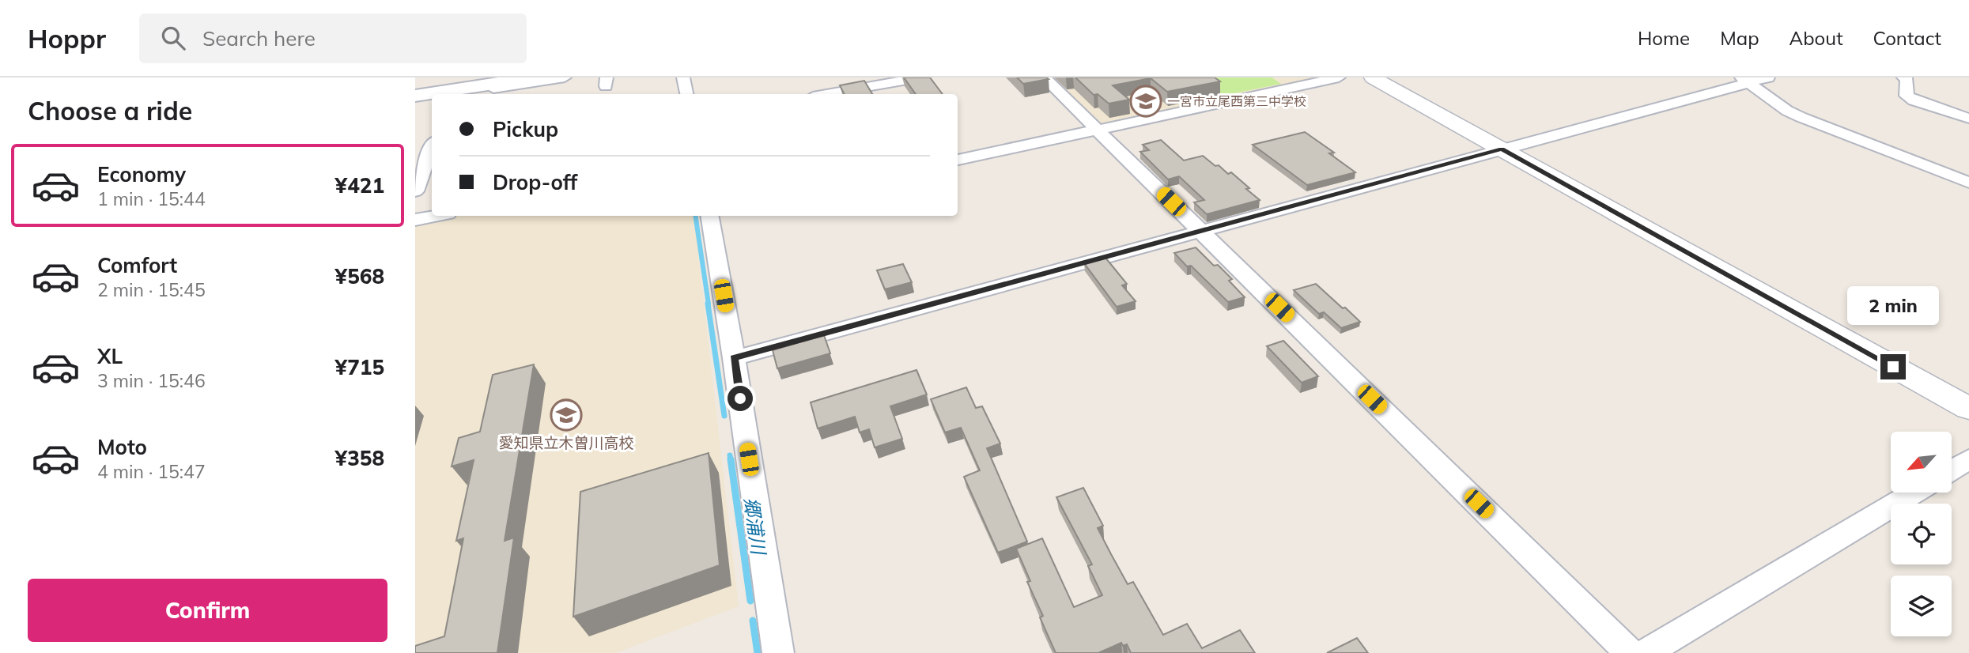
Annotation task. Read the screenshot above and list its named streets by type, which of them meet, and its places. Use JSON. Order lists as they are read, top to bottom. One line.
{"water":["郷浦川"],"places":{"school or university":["一宮市立尾西第三中学校","愛知県立木曽川高校"]},"north":"bottom left","page":{"header":"Hoppr","search":"Search here","nav":["Home","Map","About","Contact"],"heading":"Choose a ride","banner":["Pickup","Drop-off"],"list":[{"name":"Economy","note":"1 min · 15:44","value":"¥421"},{"name":"Comfort","note":"2 min · 15:45","value":"¥568"},{"name":"XL","note":"3 min · 15:46","value":"¥715"},{"name":"Moto","note":"4 min · 15:47","value":"¥358"}],"bubble":"2 min","buttons":"Confirm"}}
